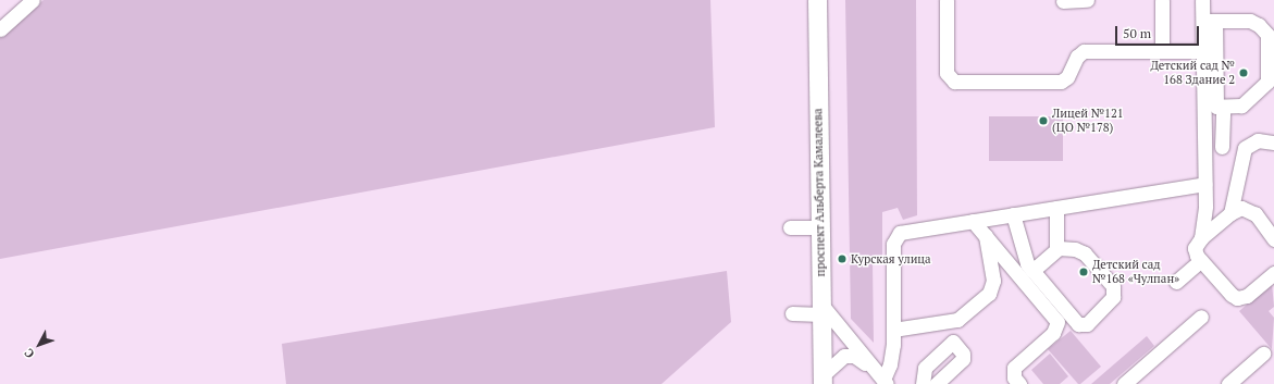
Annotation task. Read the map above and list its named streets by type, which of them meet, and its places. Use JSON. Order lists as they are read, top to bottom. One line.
{"streets":{"main road":["проспект Альберта Камалеева"]},"places":["Детский сад № 168 Здание 2","Лицей №121 (ЦО №178)","Курская улица","Детский сад №168 «Чулпан»"],"scale_bar":"50 m","north":"bottom left"}
